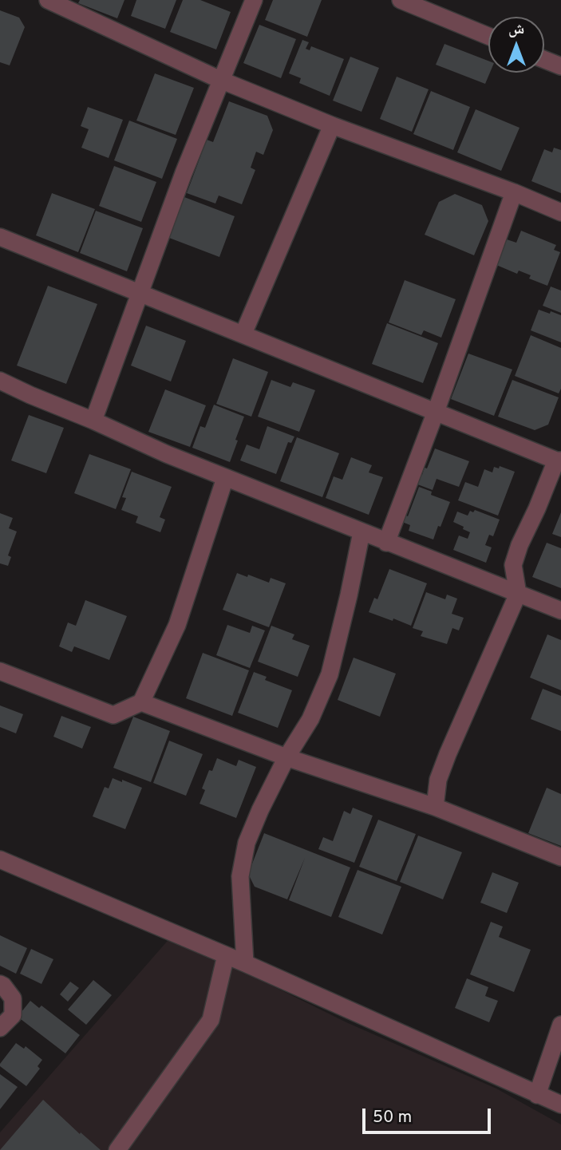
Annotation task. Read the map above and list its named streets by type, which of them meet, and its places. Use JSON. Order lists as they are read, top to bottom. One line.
{"scale_bar":"50 m","north":"top"}
